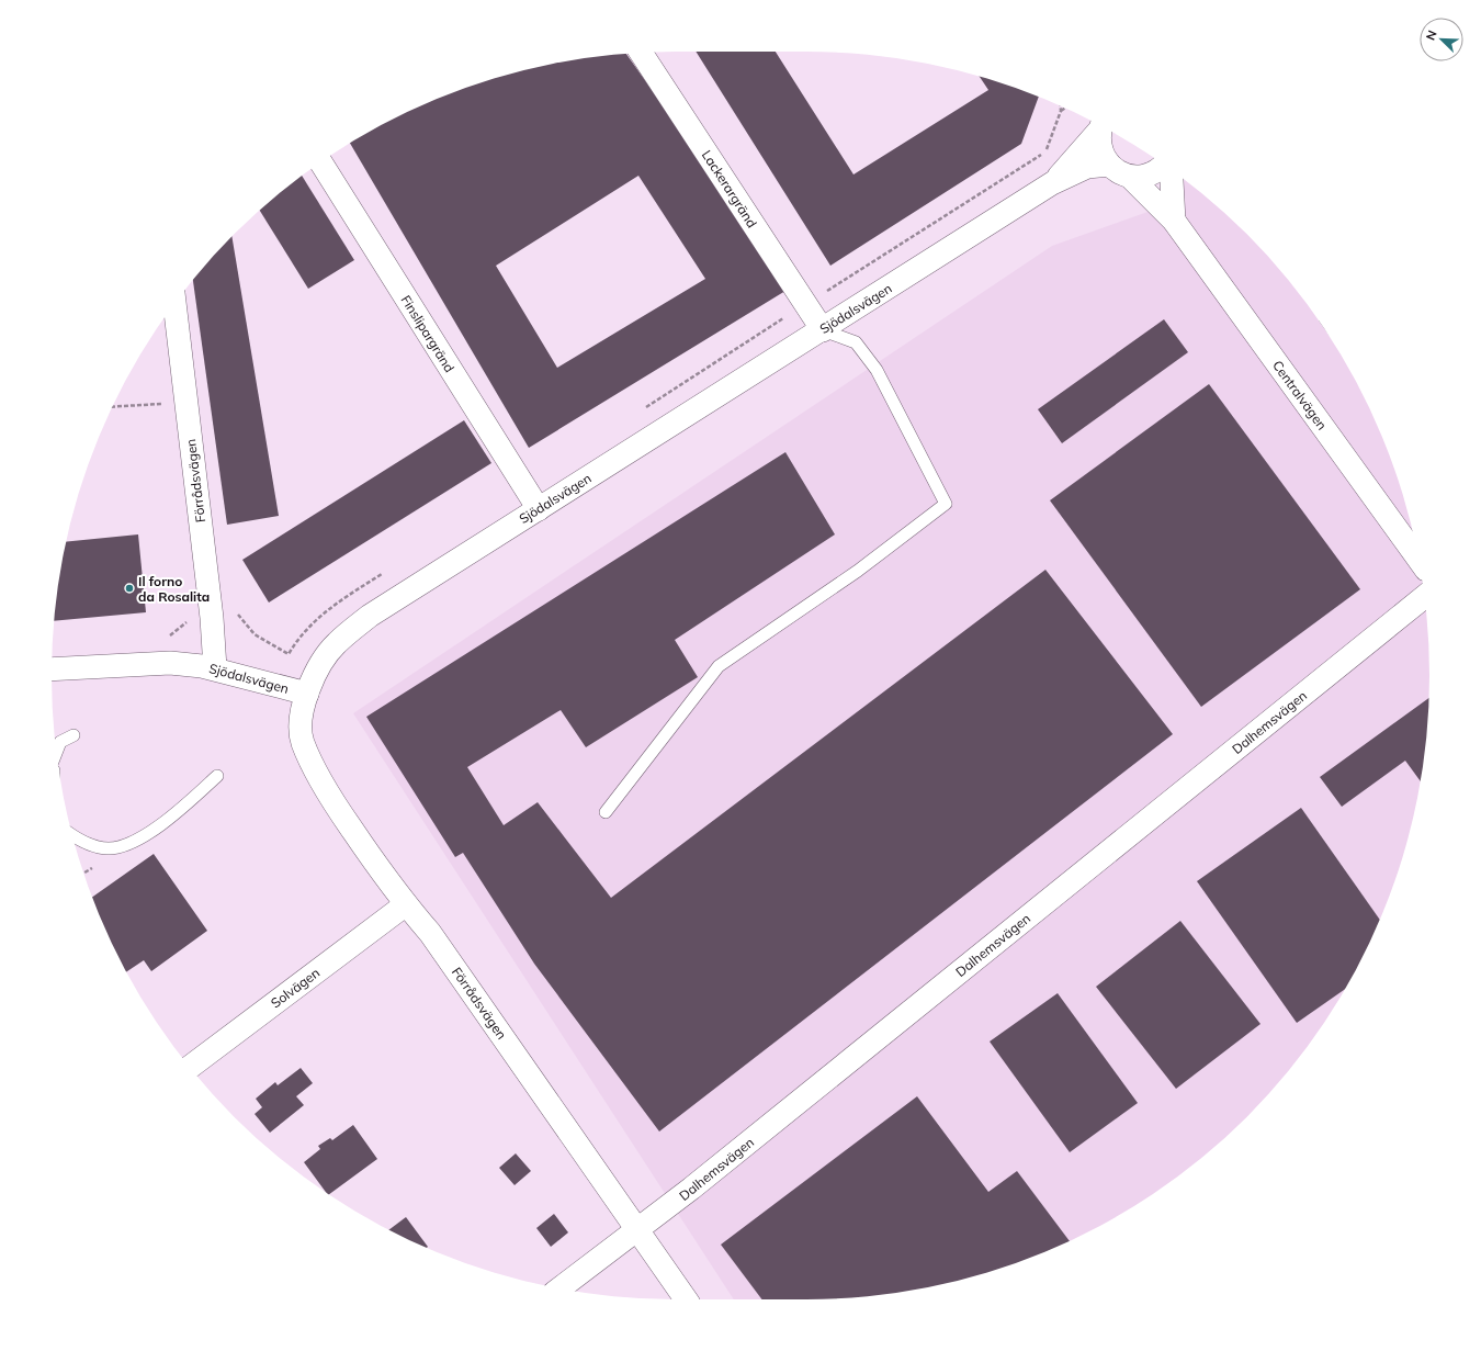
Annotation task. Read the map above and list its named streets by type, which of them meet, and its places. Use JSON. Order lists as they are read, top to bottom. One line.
{"streets":{"street":["Lackerargränd","Sjödalsvägen","Finslipargränd","Centralvägen","Förrådsvägen","Dalhemsvägen","Solvägen"]},"crossings":[["Lackerargränd","Sjödalsvägen"],["Sjödalsvägen","Finslipargränd"],["Sjödalsvägen","Centralvägen"],["Sjödalsvägen","Förrådsvägen"],["Förrådsvägen","Dalhemsvägen"],["Förrådsvägen","Solvägen"]],"places":["Il forno da Rosalita"],"north":"top left"}
